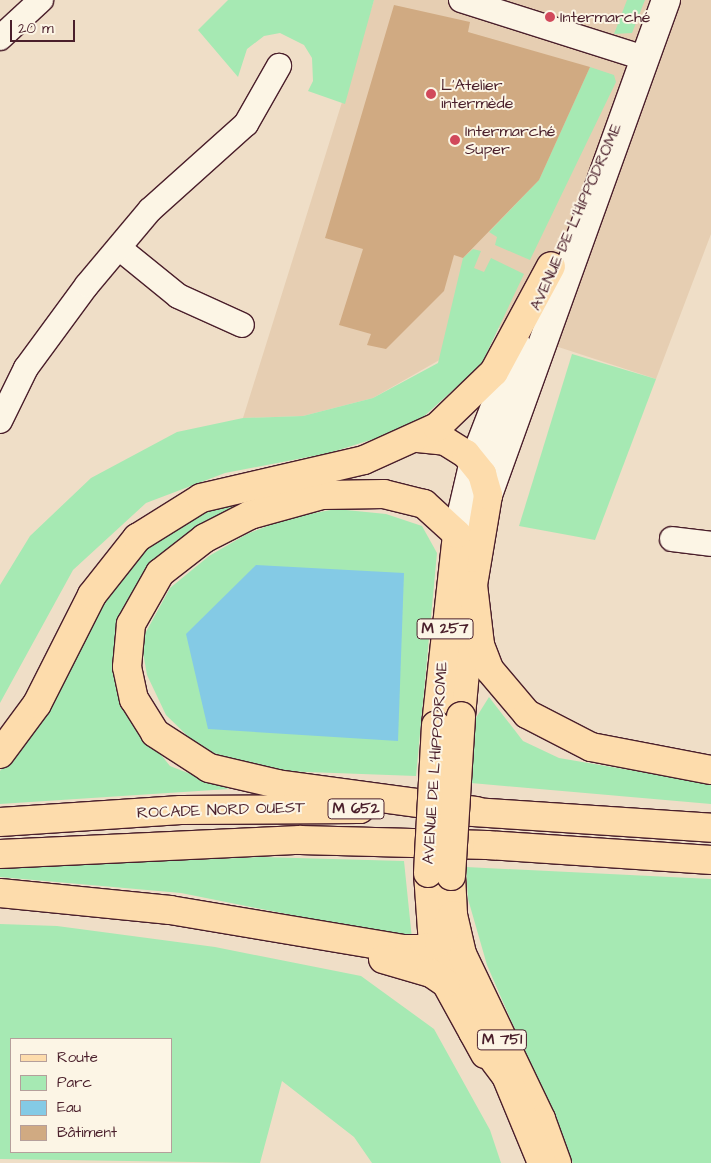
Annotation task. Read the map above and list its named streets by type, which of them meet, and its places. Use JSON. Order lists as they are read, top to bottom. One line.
{"streets":{"main road":["AVENUE DE L'HIPPODROME","M 257","M 652","ROCADE NORD OUEST","M 751"]},"crossings":[["AVENUE DE L'HIPPODROME","M 257"]],"places":["Intermarché","L'Atelier intermède","Intermarché Super"],"legend":["Route","Parc","Eau","Bâtiment"],"scale_bar":"20 m"}
